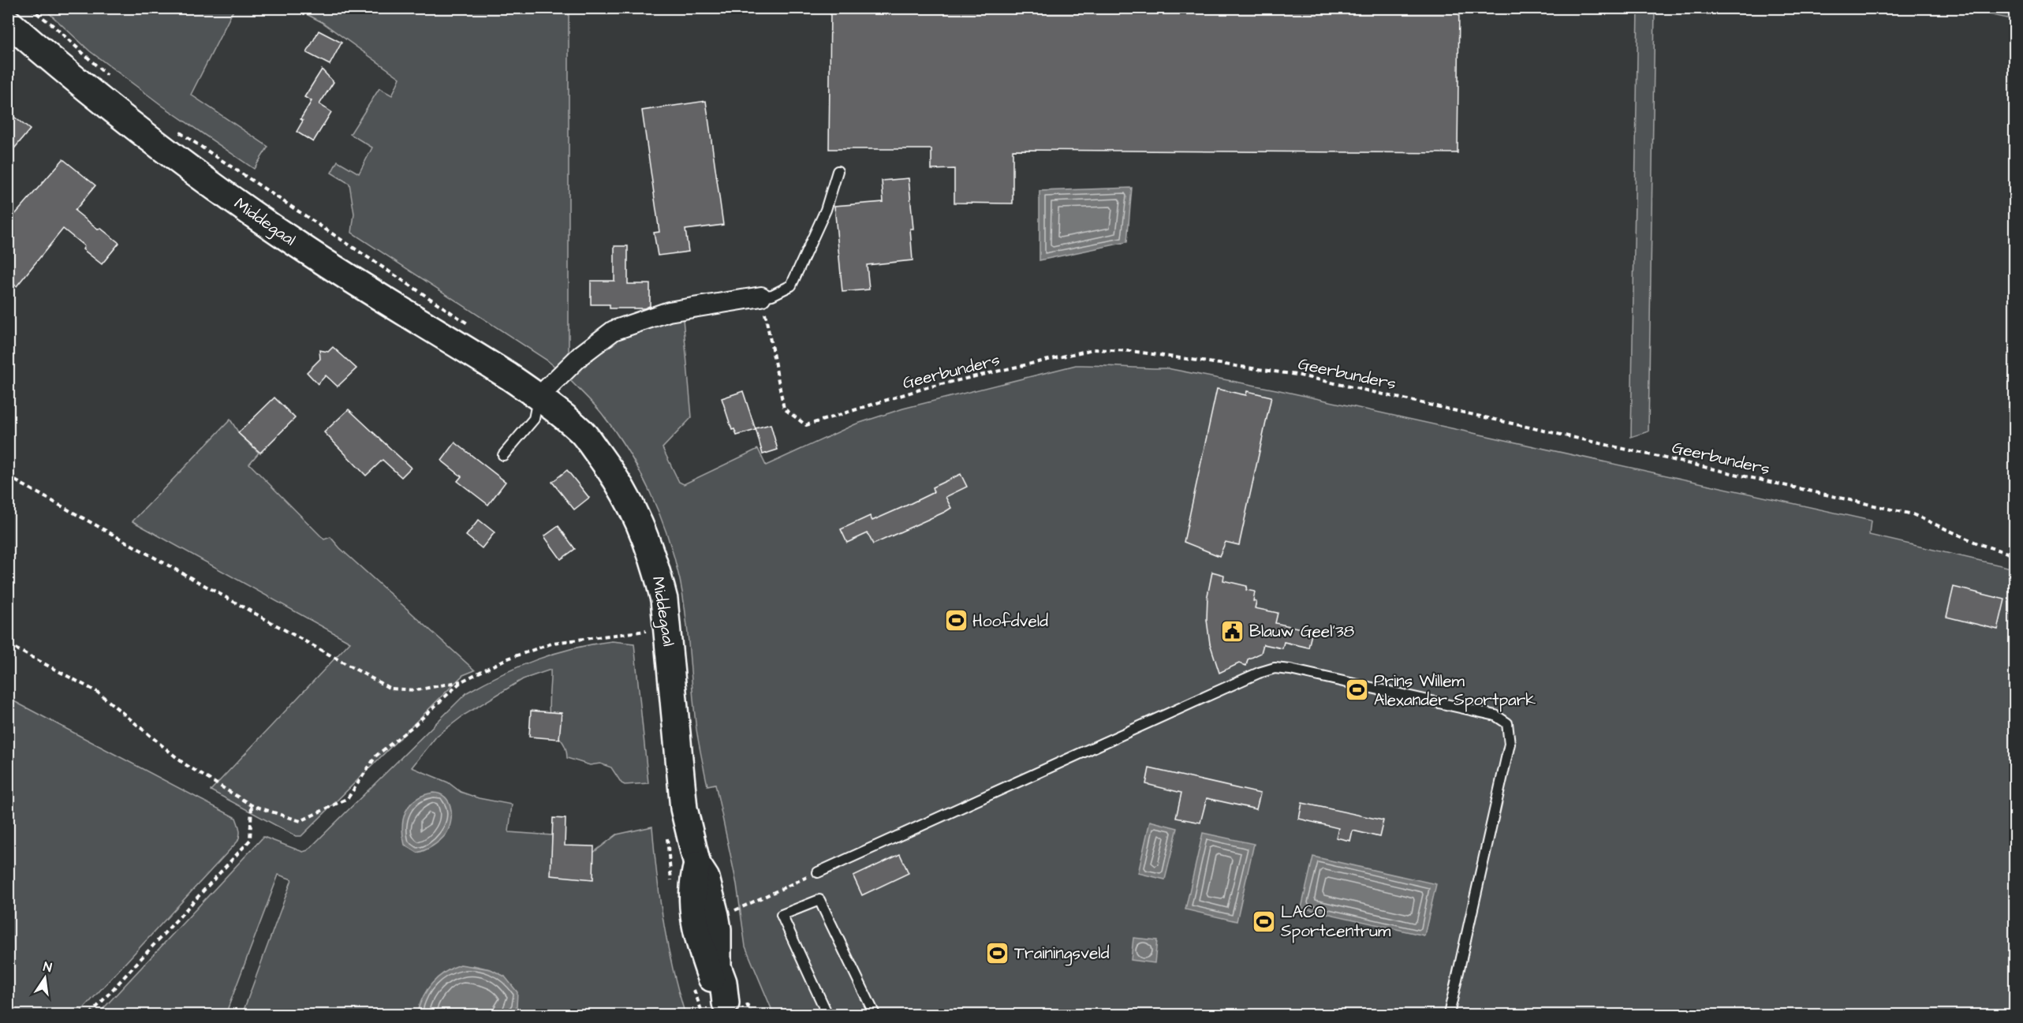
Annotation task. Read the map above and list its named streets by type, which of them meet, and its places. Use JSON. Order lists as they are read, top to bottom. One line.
{"streets":{"street":["Middegaal"],"path":["Geerbunders"]},"places":{"sports":["Hoofdveld","Prins Willem Alexander Sportpark","LACO Sportcentrum","Trainingsveld"],"public building":["Blauw Geel'38"]},"north":"top"}
